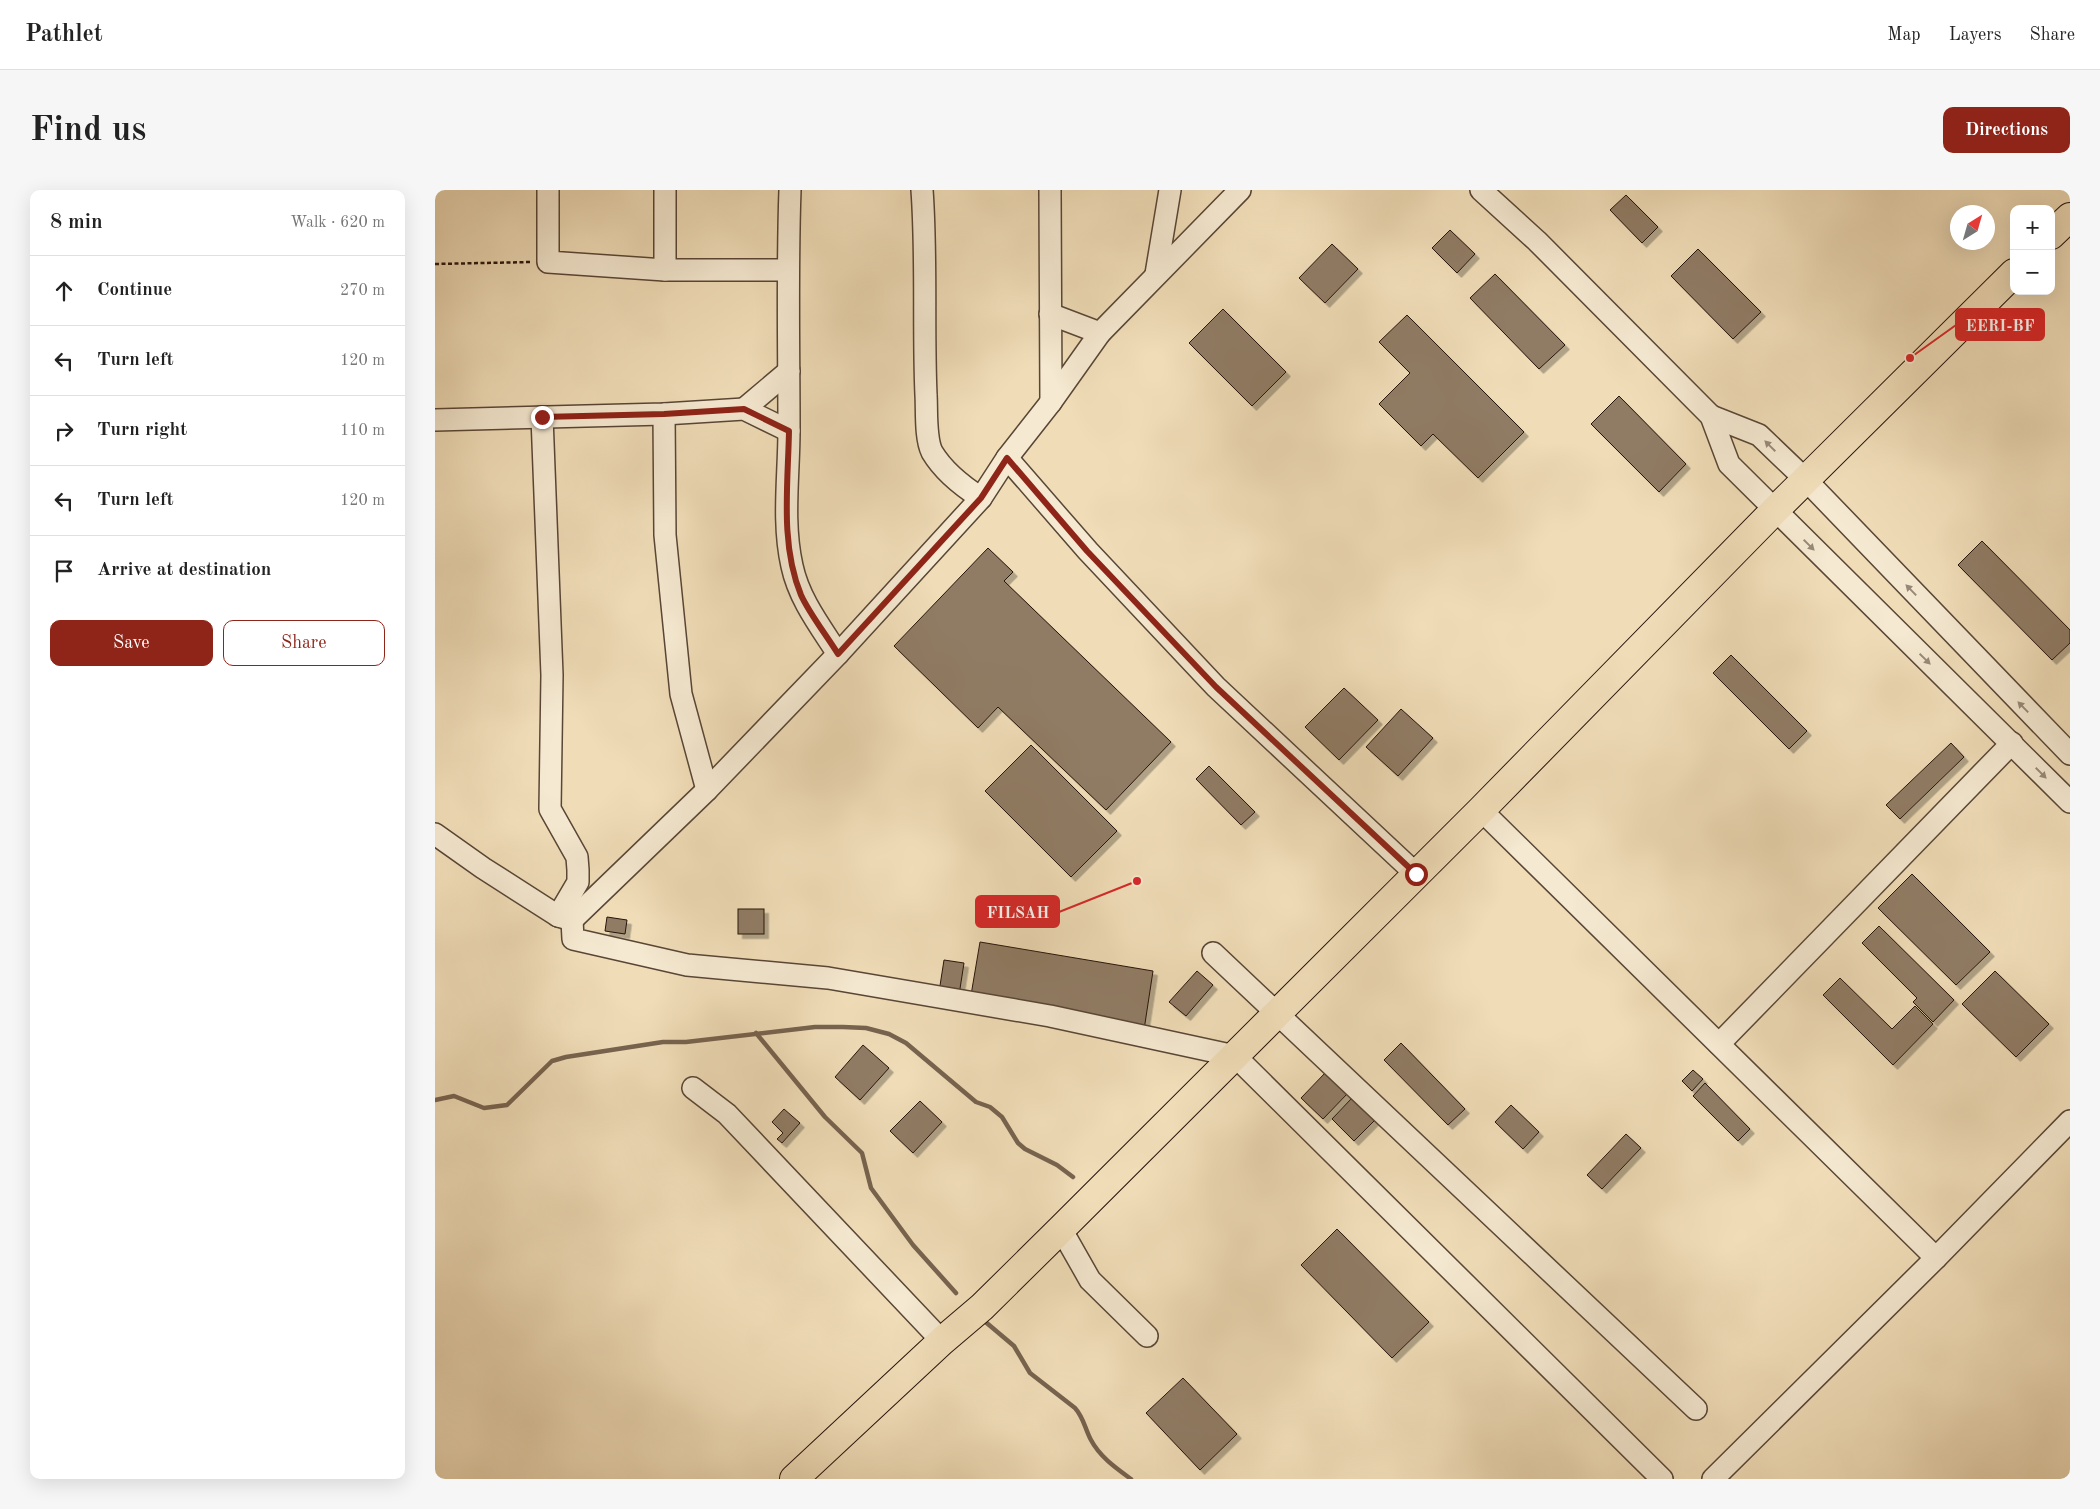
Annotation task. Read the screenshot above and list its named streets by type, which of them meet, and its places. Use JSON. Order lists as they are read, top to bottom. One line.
{"places":["EERI-BF","FILSAH"],"north":"top right","page":{"header":"Pathlet","nav":["Map","Layers","Share"],"buttons":["Directions",["Save","Share"]],"title":"Find us","heading":["8 min","Walk · 620 m"],"map_buttons":["+","−"],"list":[["Continue","270 m"],["Turn left","120 m"],["Turn right","110 m"],["Turn left","120 m"],"Arrive at destination"]}}
